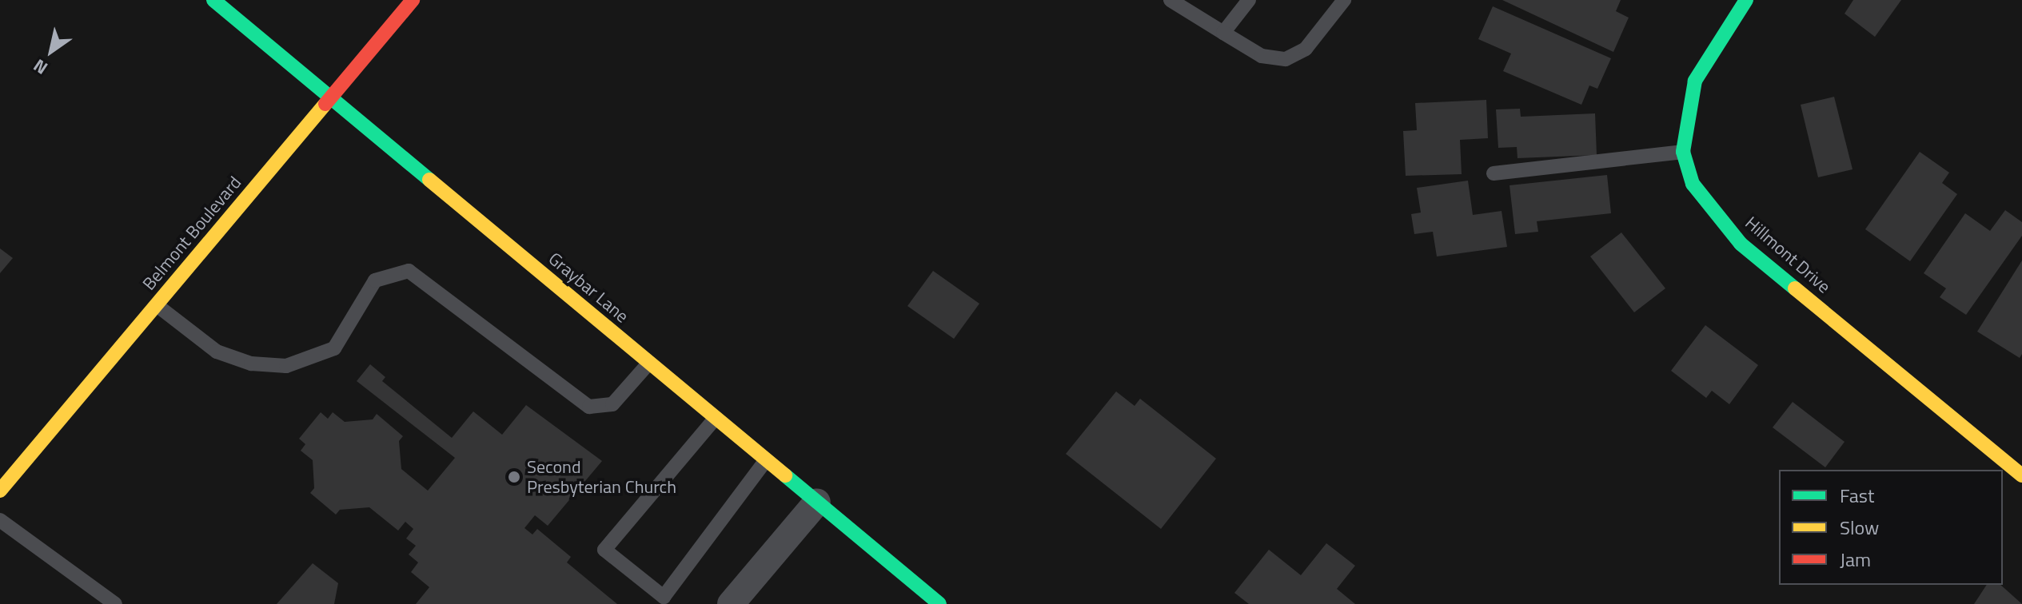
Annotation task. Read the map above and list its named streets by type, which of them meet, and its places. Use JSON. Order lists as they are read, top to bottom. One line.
{"streets":{"street":["Belmont Boulevard","Hillmont Drive","Graybar Lane"]},"crossings":[["Belmont Boulevard","Graybar Lane"]],"places":["Second Presbyterian Church"],"legend":["Fast","Slow","Jam"],"north":"bottom left"}
